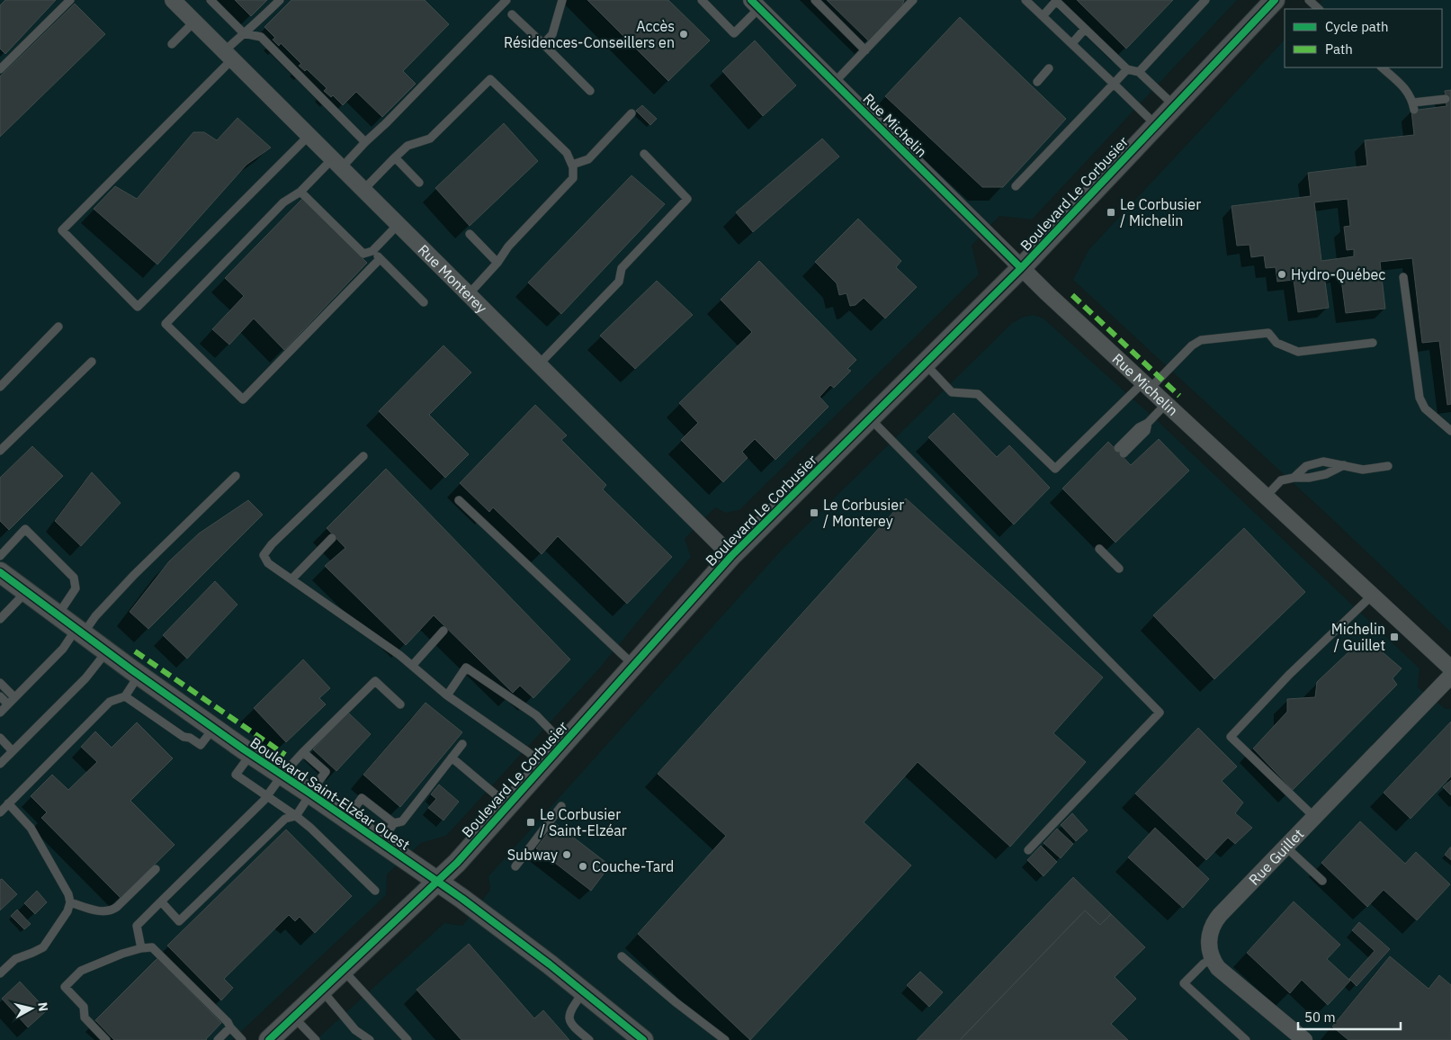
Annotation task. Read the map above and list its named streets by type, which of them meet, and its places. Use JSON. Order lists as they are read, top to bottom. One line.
{"streets":{"street":["Rue Michelin","Boulevard Le Corbusier","Rue Monterey","Boulevard Saint-Elzéar Ouest","Rue Guillet"]},"crossings":[["Rue Michelin","Boulevard Le Corbusier"],["Boulevard Le Corbusier","Rue Monterey"],["Boulevard Le Corbusier","Boulevard Saint-Elzéar Ouest"]],"places":{"other":["Accès Résidences-Conseillers en","Hydro-Québec","Subway","Couche-Tard"],"transit":["Le Corbusier / Michelin","Le Corbusier / Monterey","Michelin / Guillet","Le Corbusier / Saint-Elzéar"]},"legend":["Cycle path","Path"],"scale_bar":"50 m","north":"right"}
